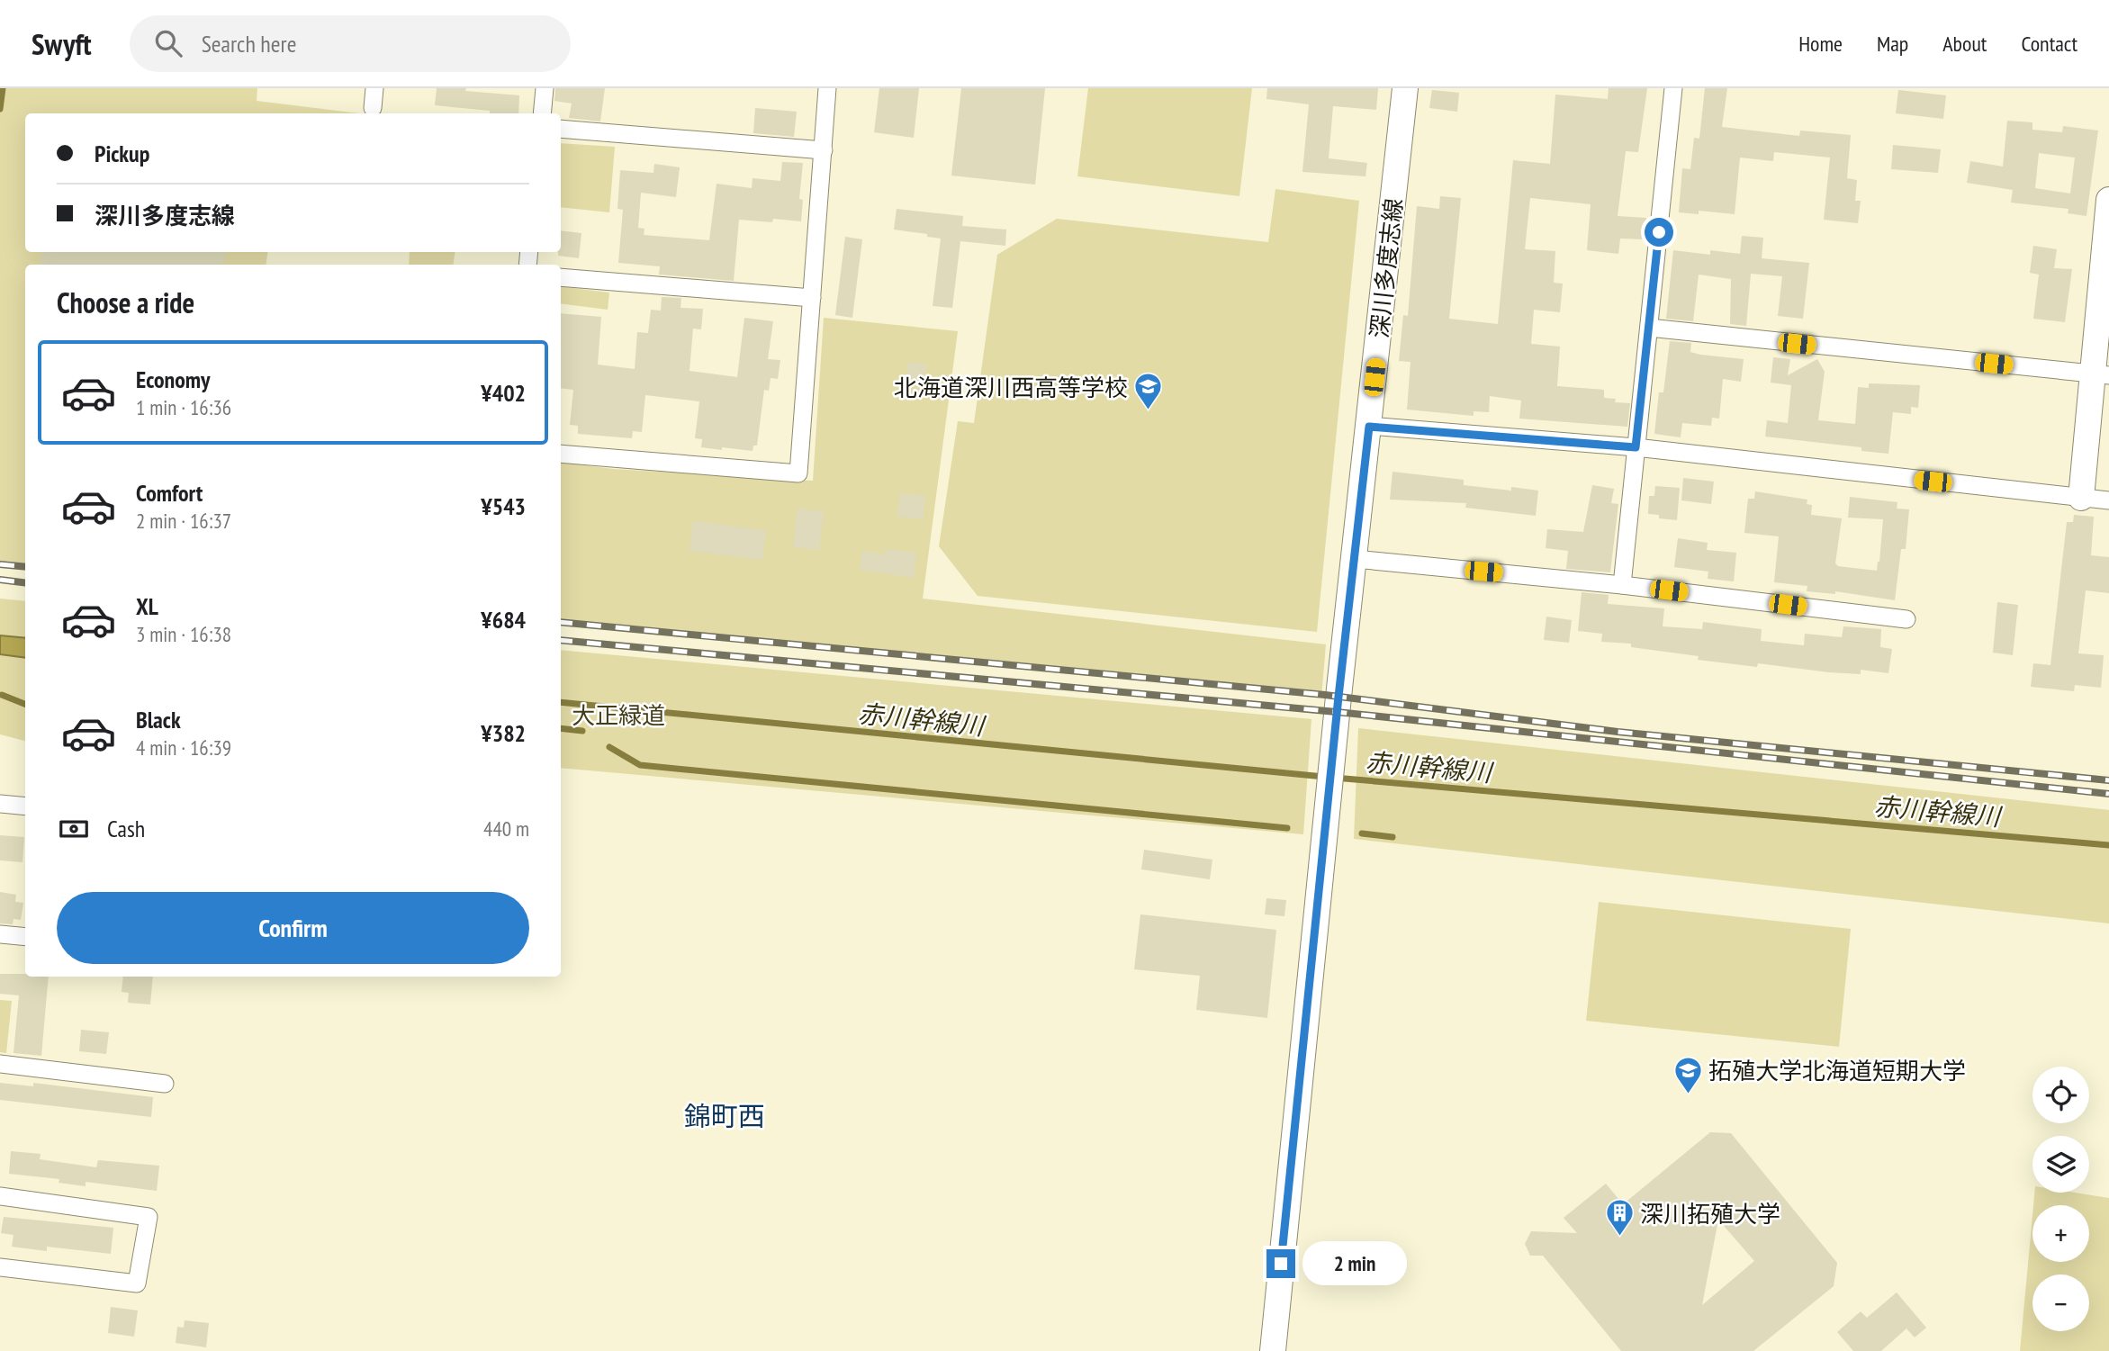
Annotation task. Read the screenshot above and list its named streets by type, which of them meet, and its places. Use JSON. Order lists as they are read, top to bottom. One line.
{"streets":{"main road":["深川多度志線"]},"districts":["錦町西"],"water":["赤川幹線川"],"parks":["大正緑道"],"places":{"school or university":["北海道深川西高等学校","拓殖大学北海道短期大学"],"building":["深川拓殖大学"]},"page":{"header":"Swyft","search":"Search here","nav":["Home","Map","About","Contact"],"banner":["Pickup","深川多度志線"],"heading":"Choose a ride","list":[{"name":"Economy","note":"1 min · 16:36","value":"¥402"},{"name":"Comfort","note":"2 min · 16:37","value":"¥543"},{"name":"XL","note":"3 min · 16:38","value":"¥684"},{"name":"Black","note":"4 min · 16:39","value":"¥382"}],"pay":["Cash","440 m"],"buttons":"Confirm","map_buttons":["+","−"],"bubble":"2 min"}}
